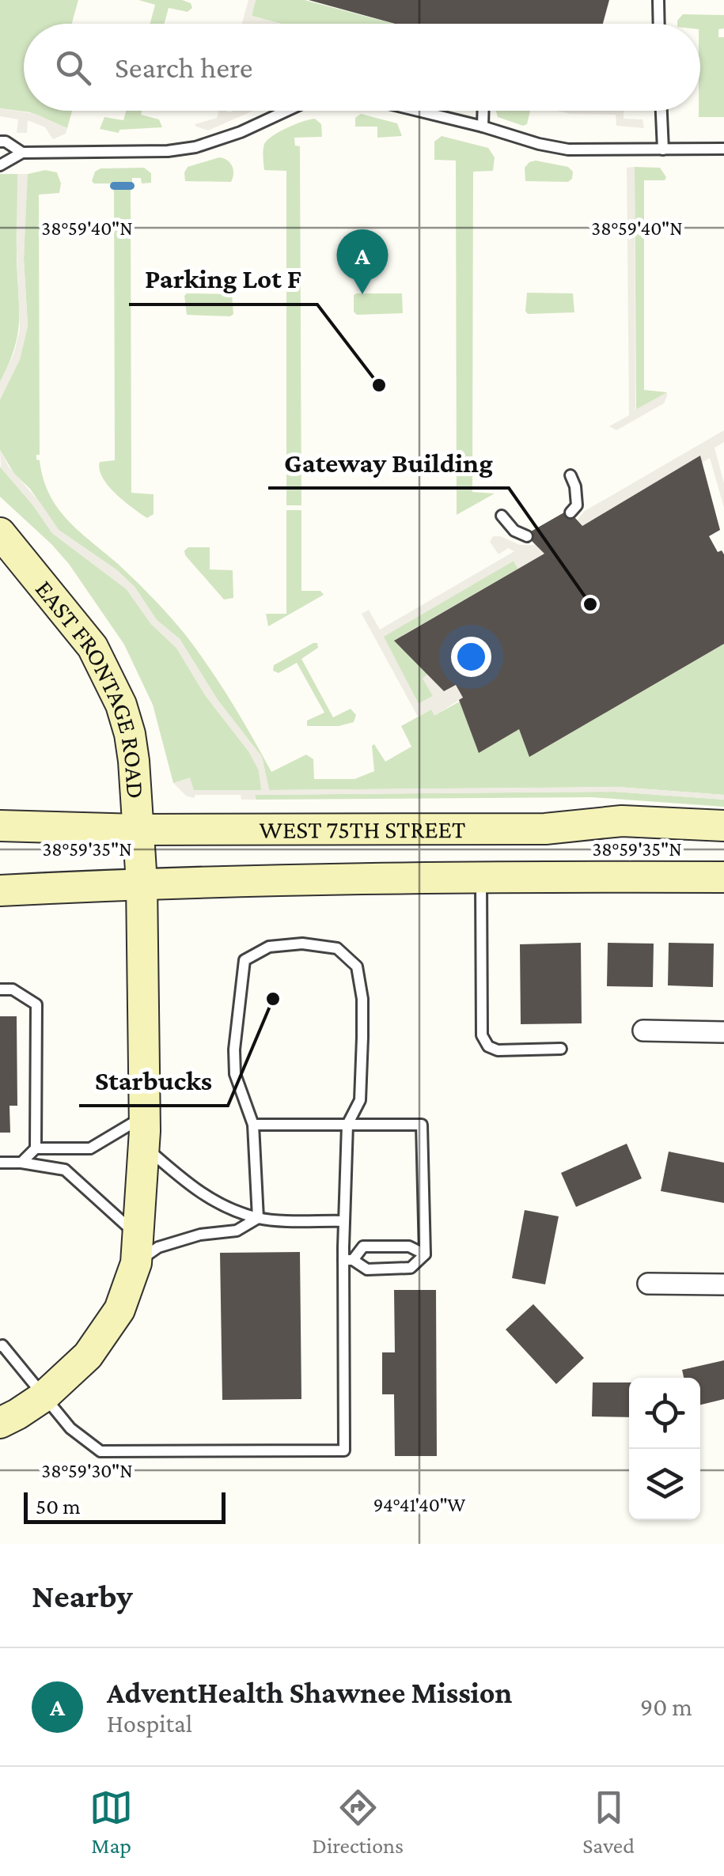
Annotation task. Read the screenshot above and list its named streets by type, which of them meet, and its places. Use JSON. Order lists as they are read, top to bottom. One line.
{"streets":{"main road":["EAST FRONTAGE ROAD","WEST 75TH STREET"]},"crossings":[["EAST FRONTAGE ROAD","WEST 75TH STREET"]],"places":["Parking Lot F","Gateway Building","Starbucks"],"scale_bar":"50 m","page":{"search":"Search here","pins":"A","scale":"50 m","heading":"Nearby","list":[{"mark":"A","name":"AdventHealth Shawnee Mission","note":"Hospital","value":"90 m"}],"nav":["Map","Directions","Saved"]},"coordinates":["38°59'40\"N","38°59'35\"N","38°59'30\"N","94°41'40\"W"]}
